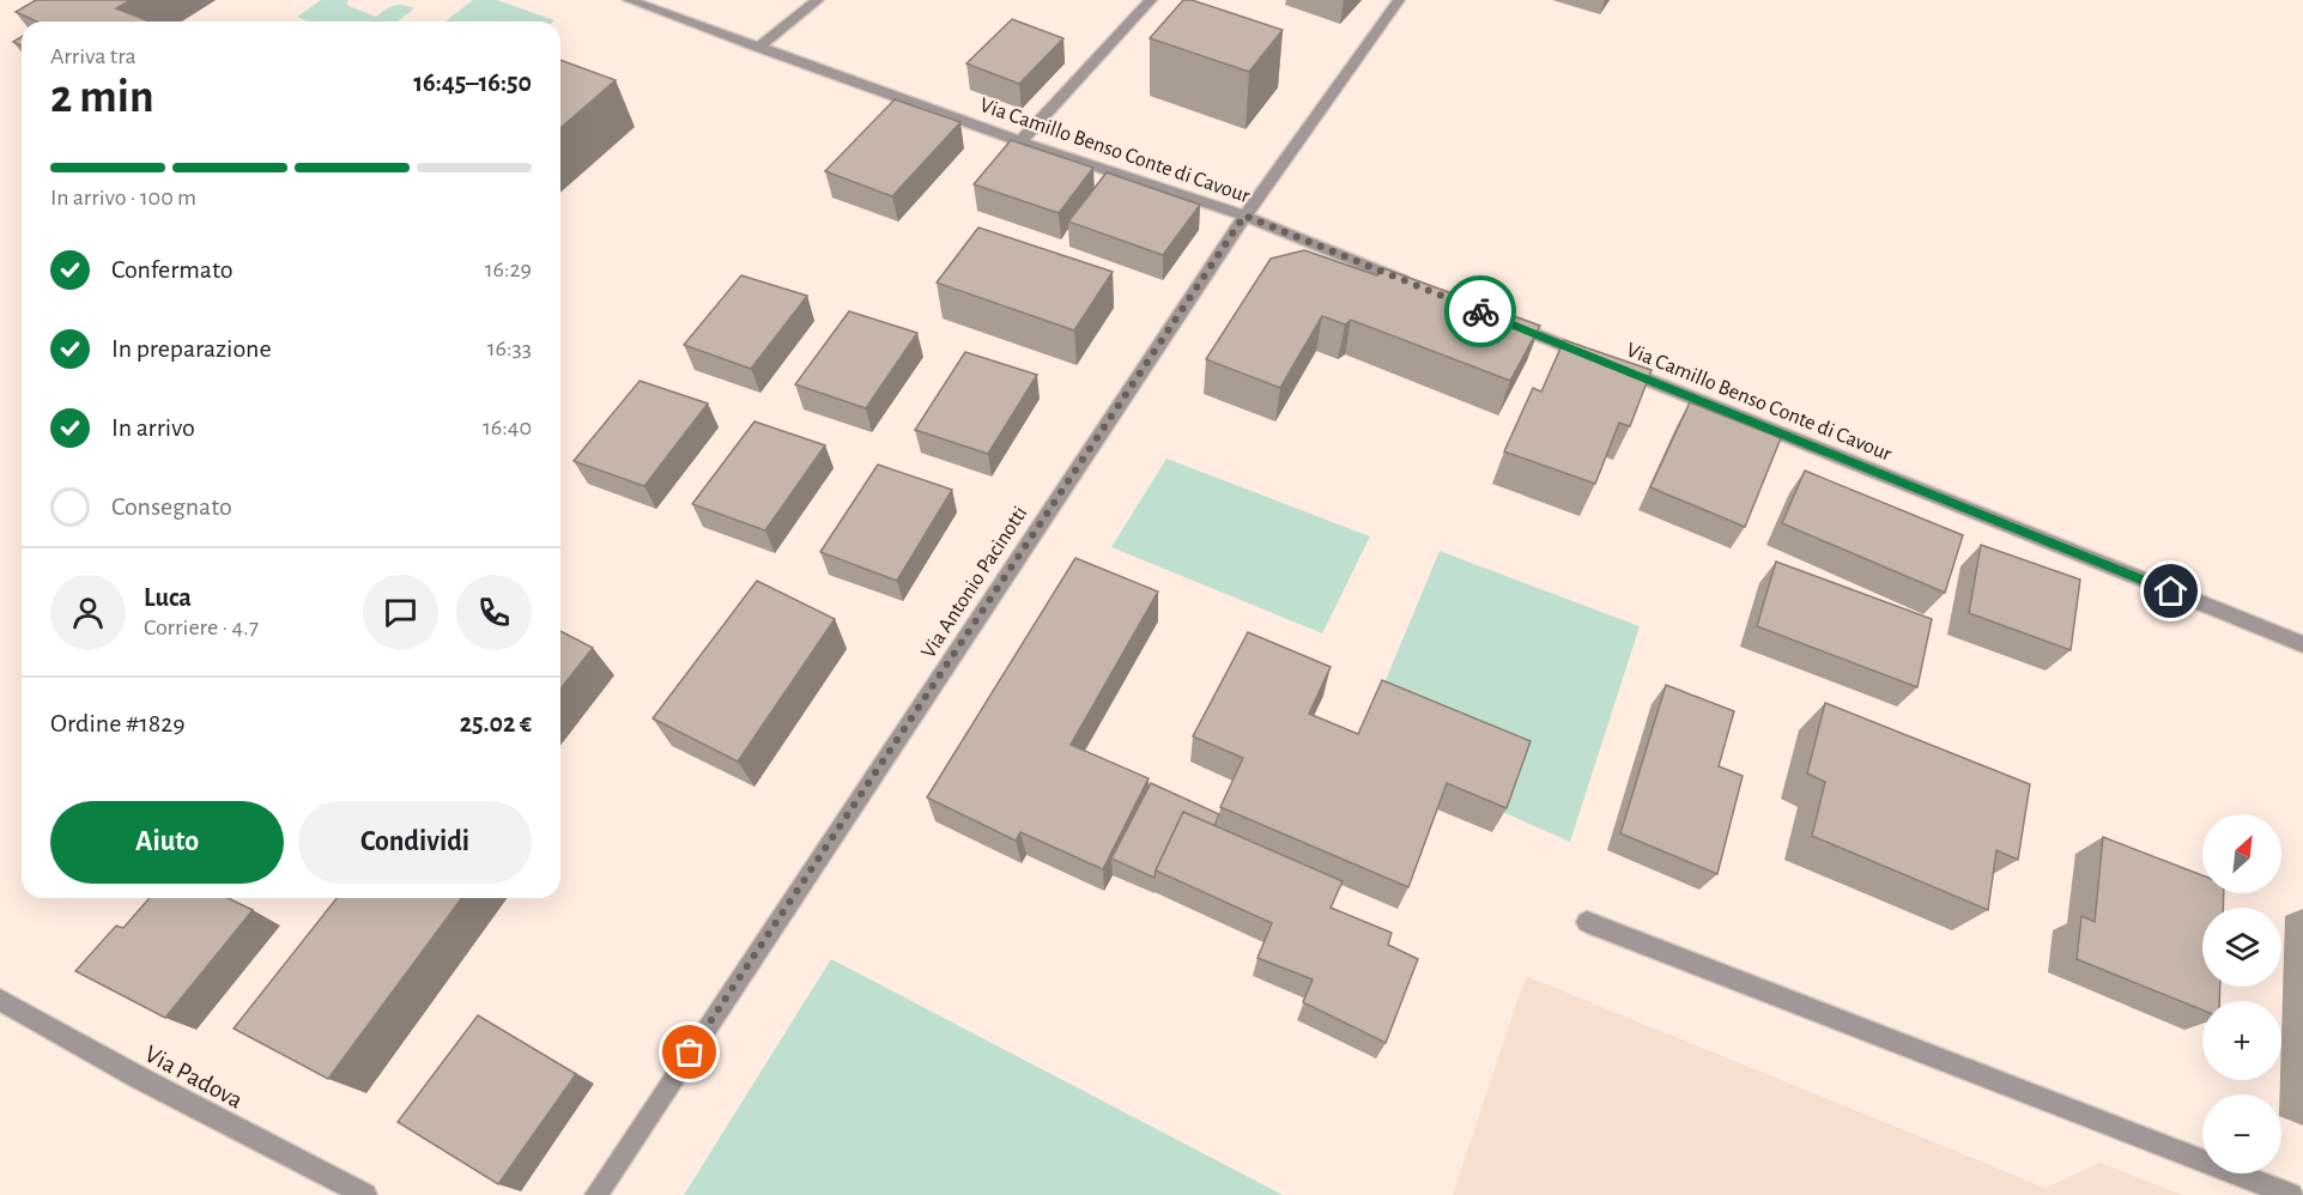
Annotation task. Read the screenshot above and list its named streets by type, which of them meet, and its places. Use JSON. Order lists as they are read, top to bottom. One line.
{"streets":{"street":["Via Camillo Benso Conte di Cavour","Via Antonio Pacinotti","Via Padova"]},"crossings":[["Via Camillo Benso Conte di Cavour","Via Antonio Pacinotti"]],"north":"top right","page":{"heading":["2 min","Arriva tra","16:45–16:50"],"panel":["Luca","Corriere · 4.7","Ordine #1829","25.02 €"],"bar":"In arrivo · 100 m","list":[["Confermato","16:29"],["In preparazione","16:33"],["In arrivo","16:40"],"Consegnato"],"buttons":["Aiuto","Condividi"],"map_buttons":["+","−"]}}
